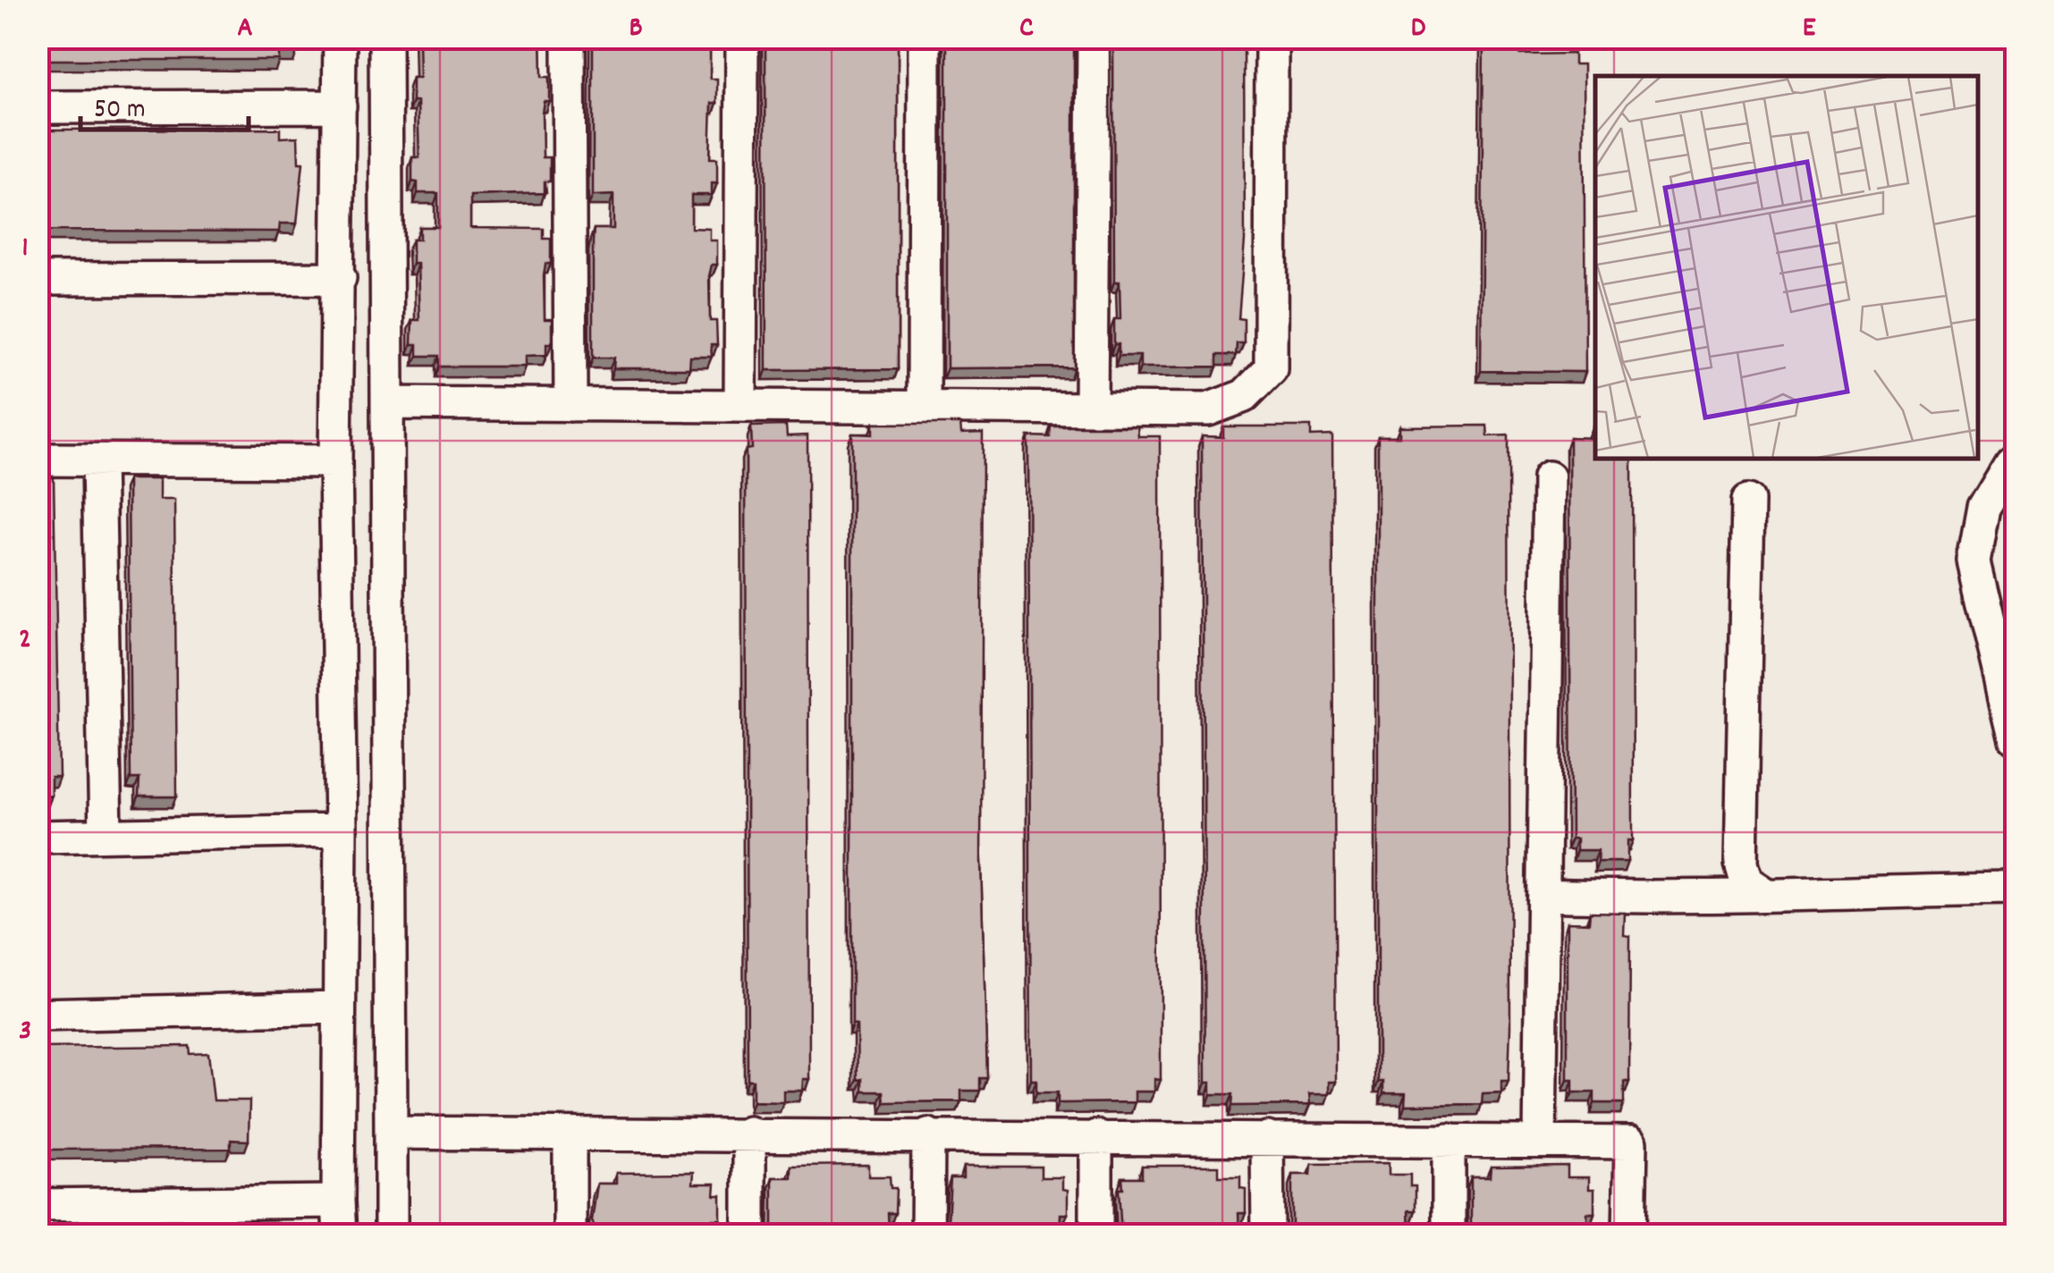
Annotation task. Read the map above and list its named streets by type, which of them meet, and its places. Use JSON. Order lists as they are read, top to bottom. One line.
{"scale_bar":"50 m","grid":{"columns":["A","B","C","D","E"],"rows":["1","2","3"]}}
